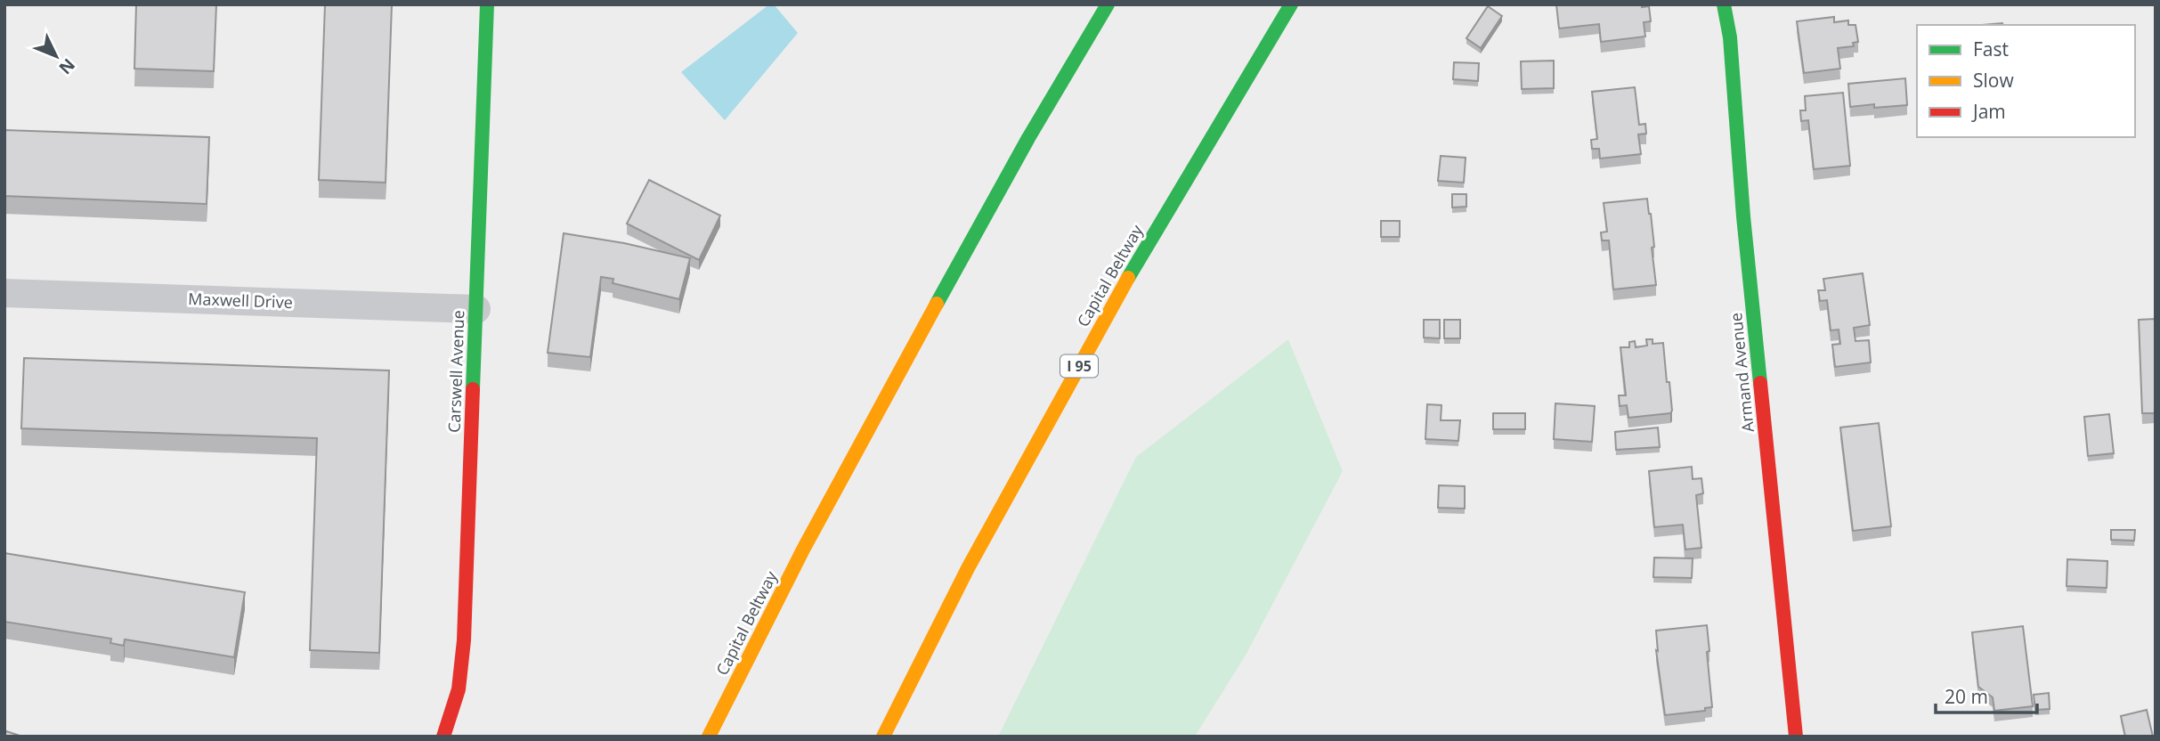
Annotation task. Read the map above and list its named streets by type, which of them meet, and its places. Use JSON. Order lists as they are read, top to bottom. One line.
{"streets":{"main road":["Capital Beltway","I 95","Carswell Avenue","Armand Avenue"],"street":["Maxwell Drive"]},"crossings":[["Maxwell Drive","Carswell Avenue"]],"legend":["Fast","Slow","Jam"],"scale_bar":"20 m","north":"bottom right"}
